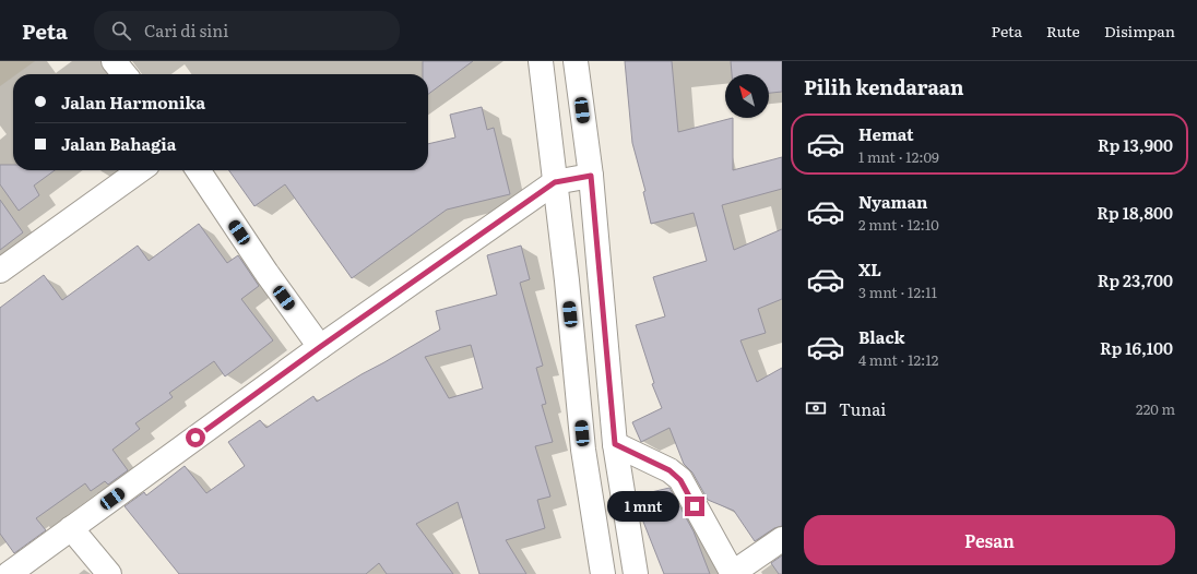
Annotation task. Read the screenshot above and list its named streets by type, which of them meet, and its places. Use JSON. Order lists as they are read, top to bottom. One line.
{"north":"top left","page":{"header":"Peta","search":"Cari di sini","nav":["Peta","Rute","Disimpan"],"heading":"Pilih kendaraan","banner":["Jalan Harmonika","Jalan Bahagia"],"list":[{"name":"Hemat","note":"1 mnt · 12:09","value":"Rp 13,900"},{"name":"Nyaman","note":"2 mnt · 12:10","value":"Rp 18,800"},{"name":"XL","note":"3 mnt · 12:11","value":"Rp 23,700"},{"name":"Black","note":"4 mnt · 12:12","value":"Rp 16,100"}],"pay":["Tunai","220 m"],"bubble":"1 mnt","buttons":"Pesan"}}
